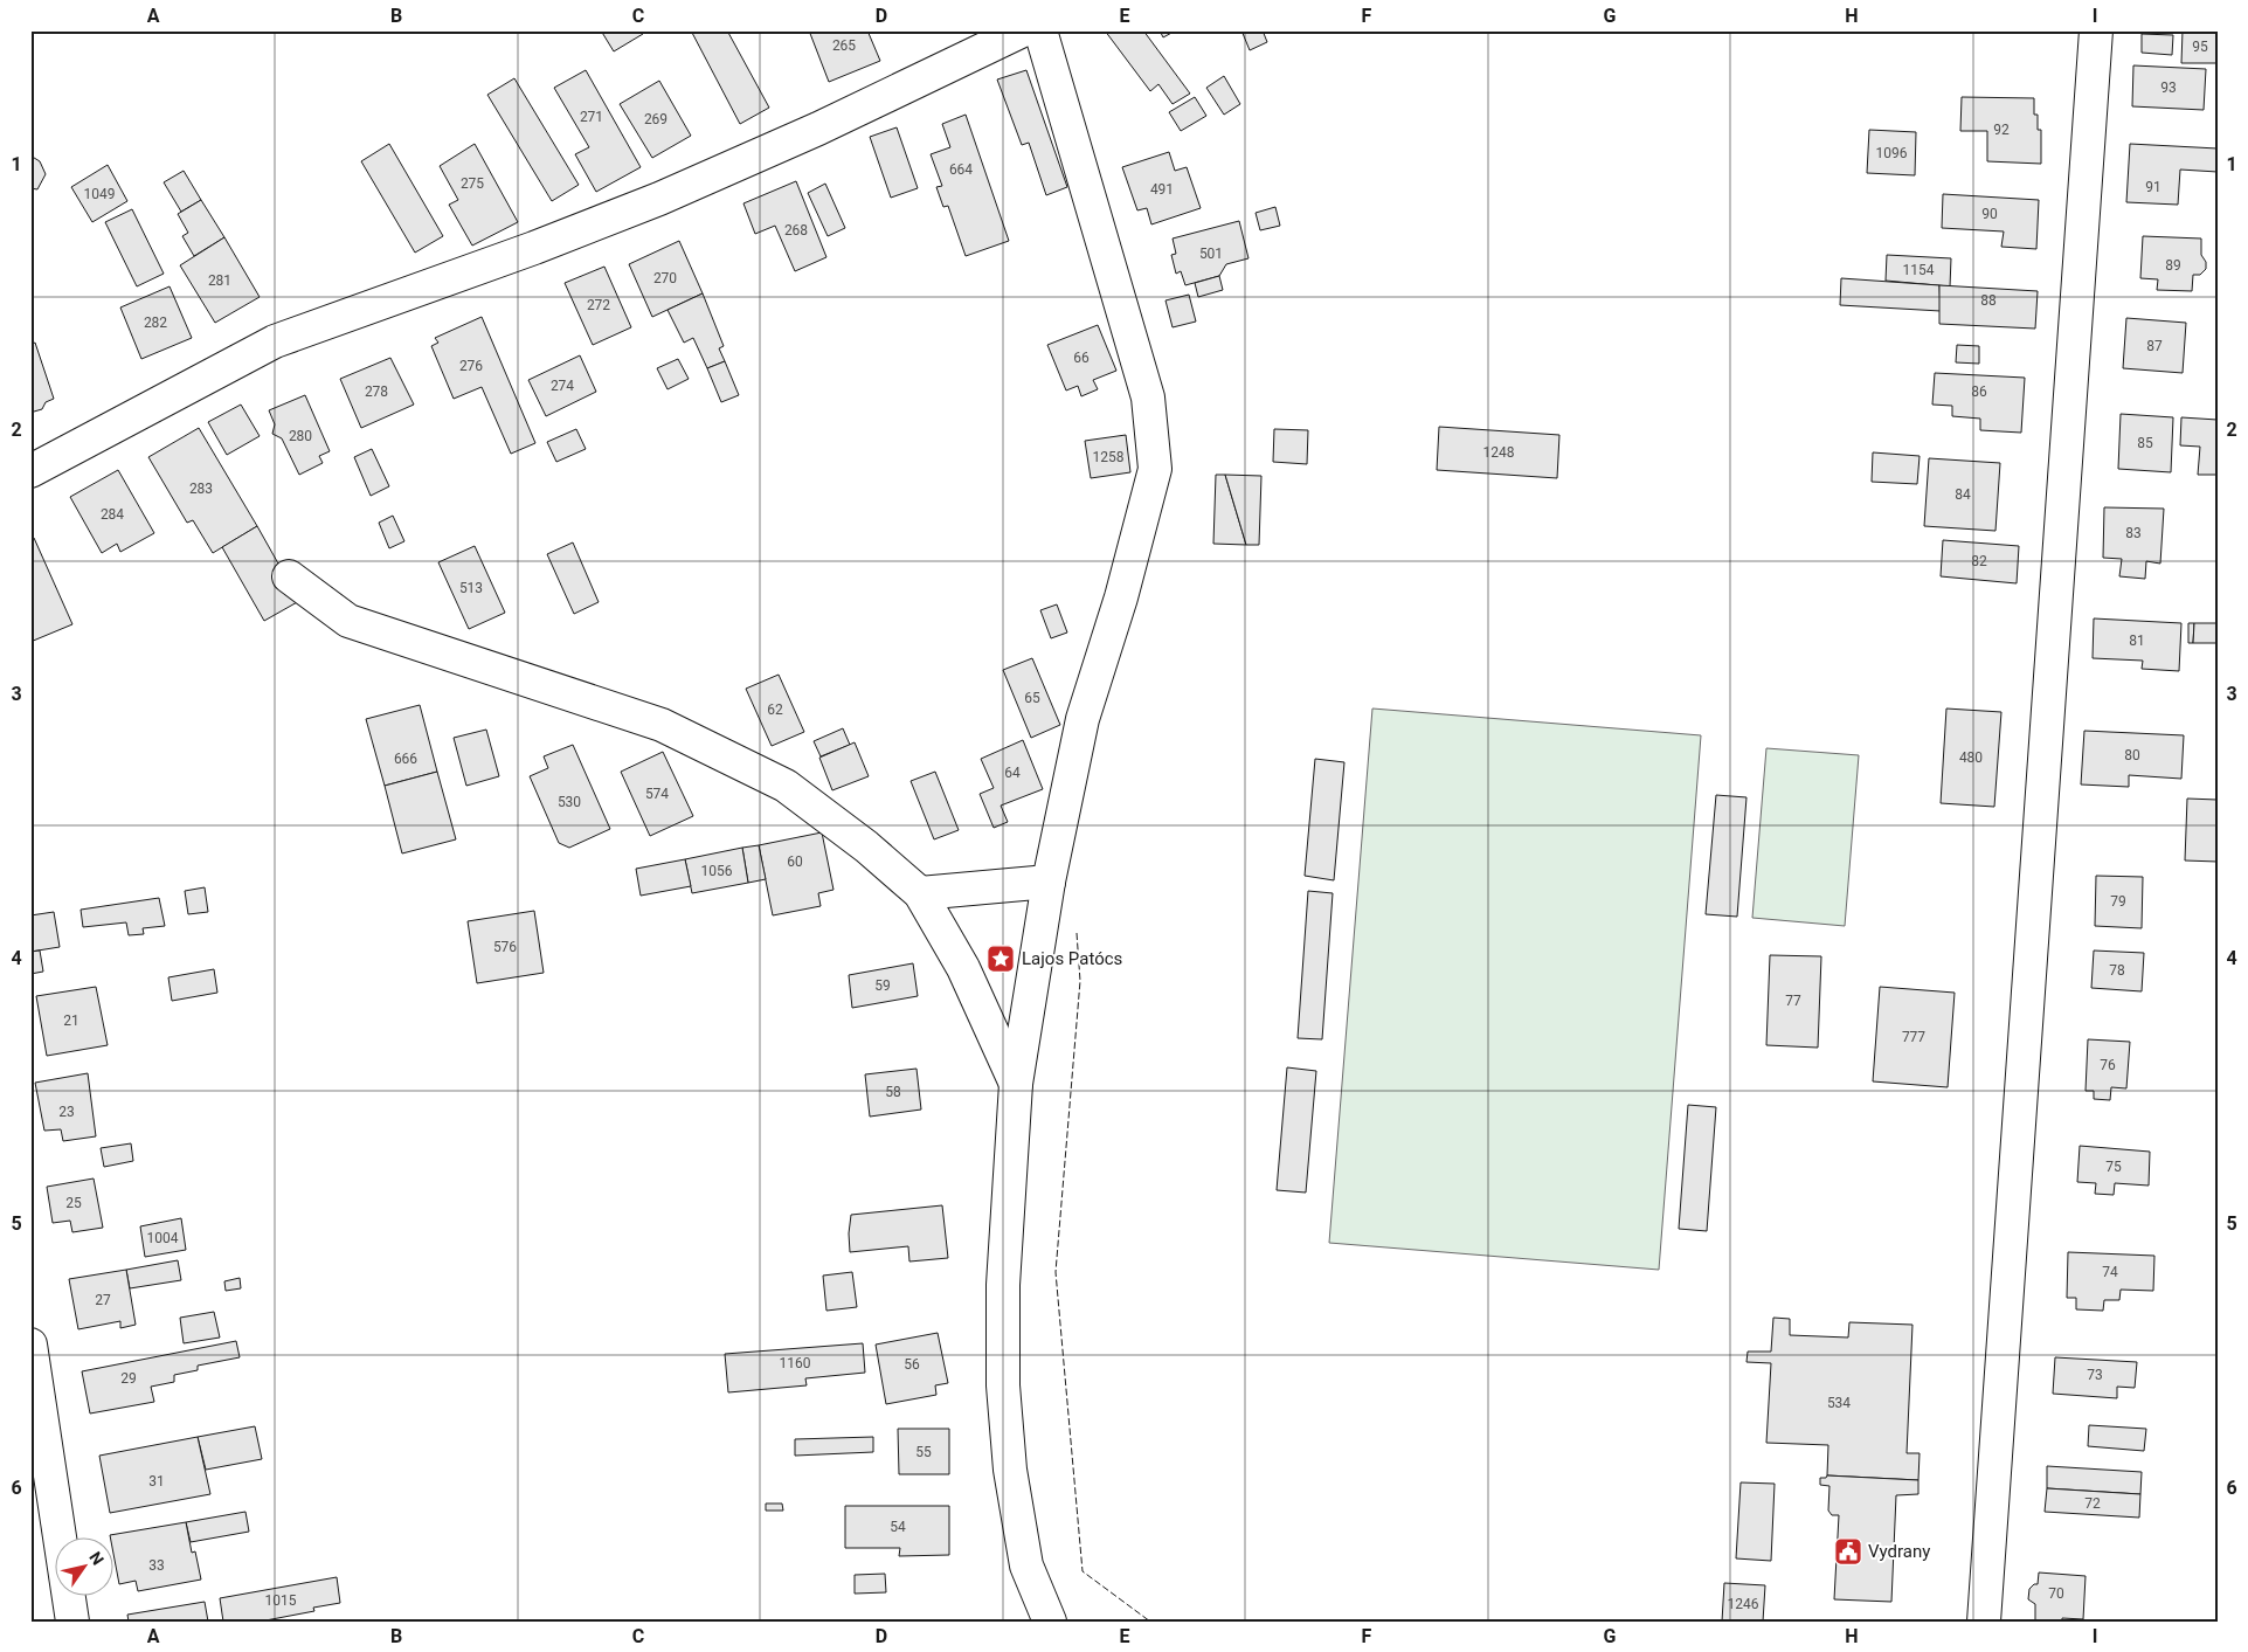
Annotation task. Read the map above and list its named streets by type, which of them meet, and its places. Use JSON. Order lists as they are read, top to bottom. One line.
{"places":{"place":["Lajos Patócs"],"public building":["Vydrany"]},"house_numbers":["265","95","93","271","269","92","1096","664","275","91","491","1049","90","268","501","89","1154","270","281","88","272","282","87","66","276","274","278","86","280","85","1248","1258","283","84","284","83","82","513","81","65","62","80","480","666","64","574","530","60","1056","79","576","78","59","77","21","777","76","58","23","75","25","1004","74","27","1160","56","73","29","534","55","31","72","54","33","70","1015","1246"],"north":"top right","grid":{"columns":["A","B","C","D","E","F","G","H","I"],"rows":["1","2","3","4","5","6"]}}
